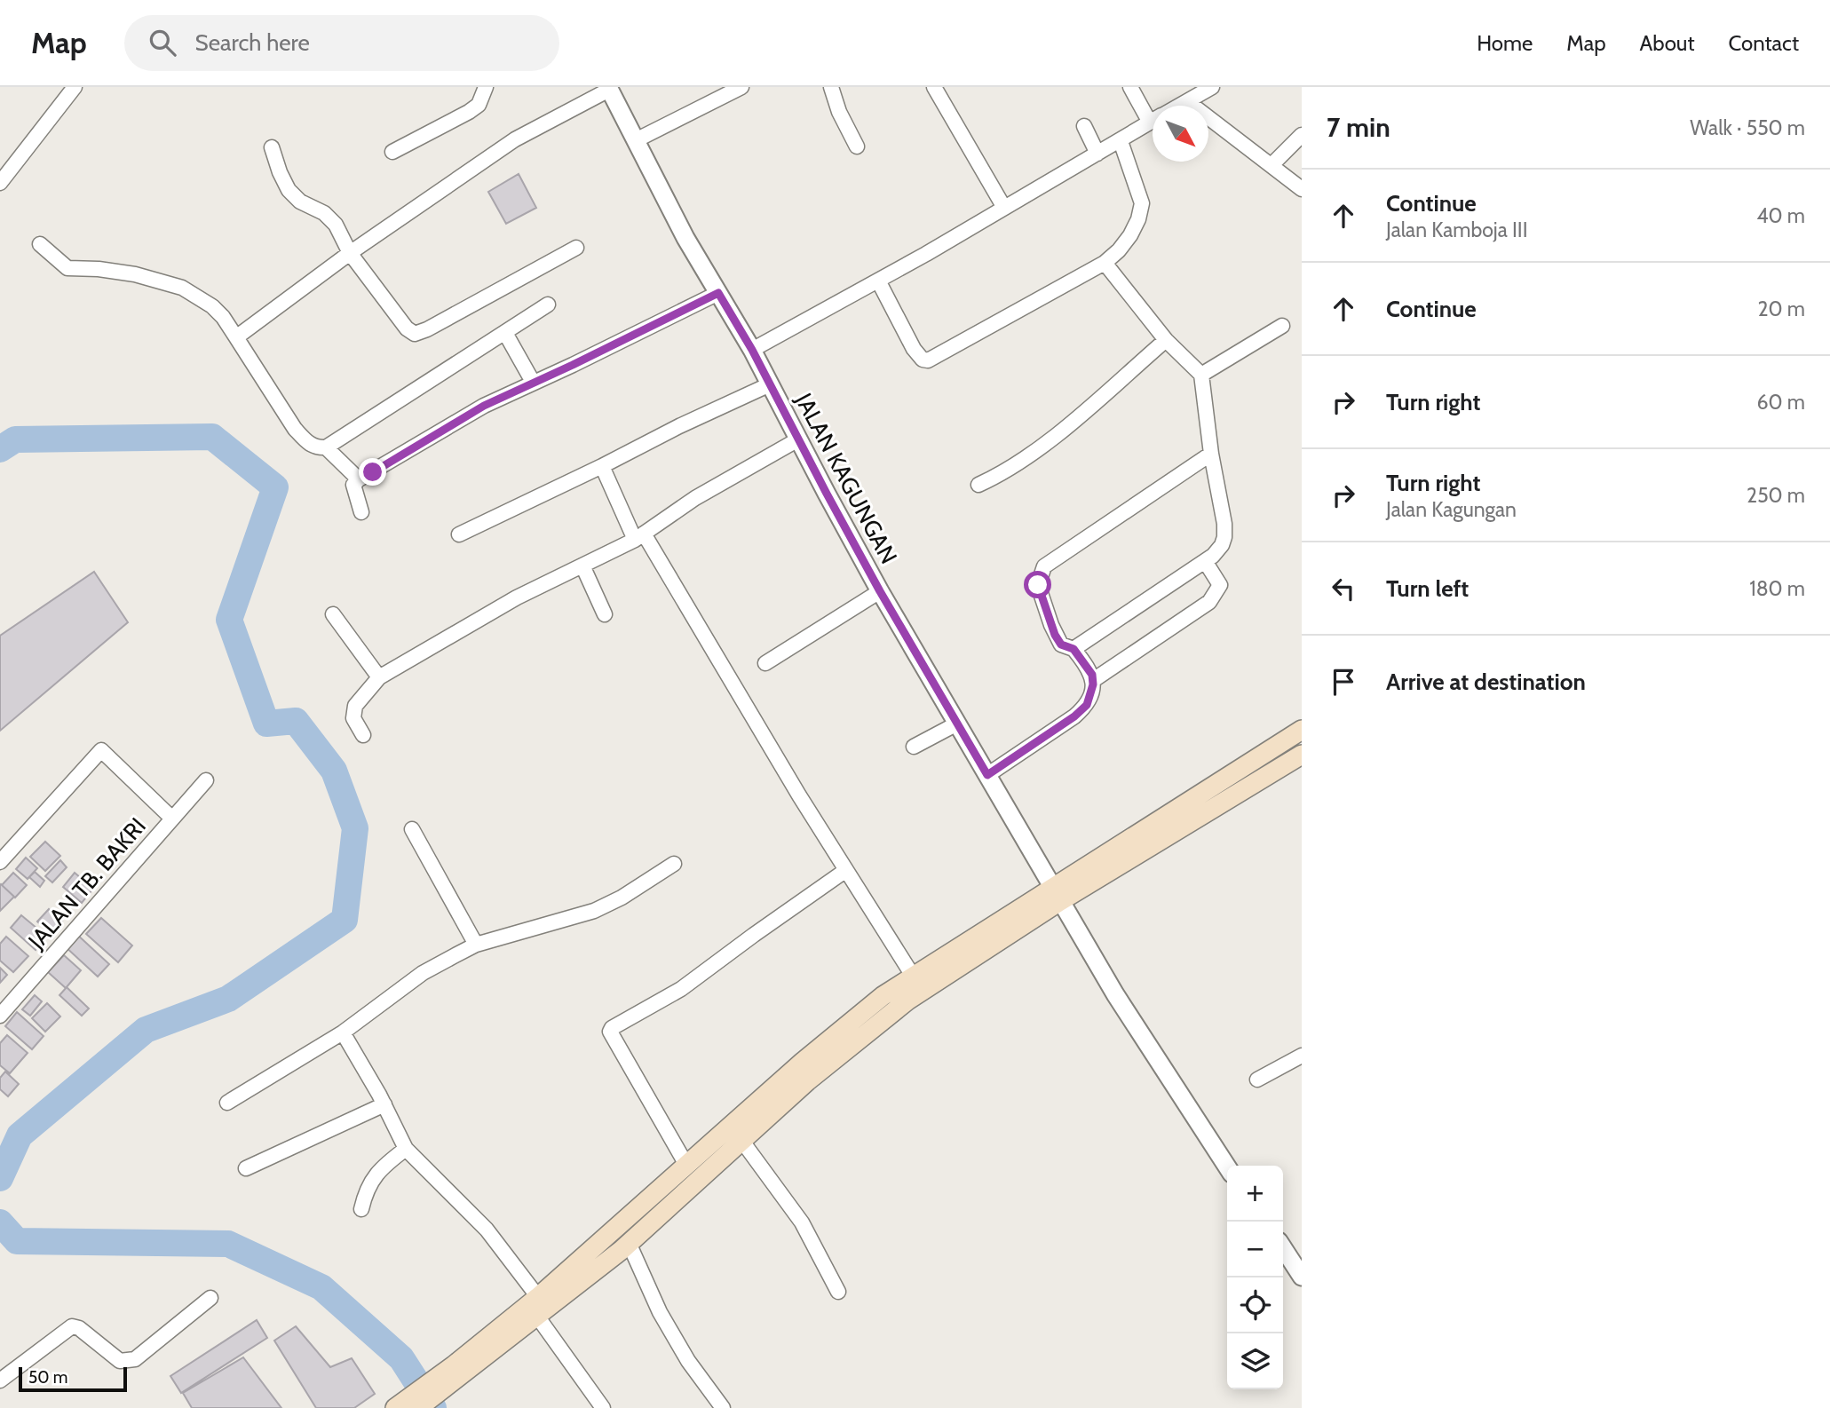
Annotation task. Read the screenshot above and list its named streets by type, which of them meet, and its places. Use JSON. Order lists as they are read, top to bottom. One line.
{"streets":{"street":["JALAN KAGUNGAN","JALAN TB. BAKRI"]},"scale_bar":"50 m","north":"bottom right","page":{"header":"Map","search":"Search here","nav":["Home","Map","About","Contact"],"heading":["7 min","Walk · 550 m"],"list":[["Continue","Jalan Kamboja III","40 m"],["Continue","20 m"],["Turn right","60 m"],["Turn right","Jalan Kagungan","250 m"],["Turn left","180 m"],"Arrive at destination"],"map_buttons":["+","−"],"scale":"50 m"}}
